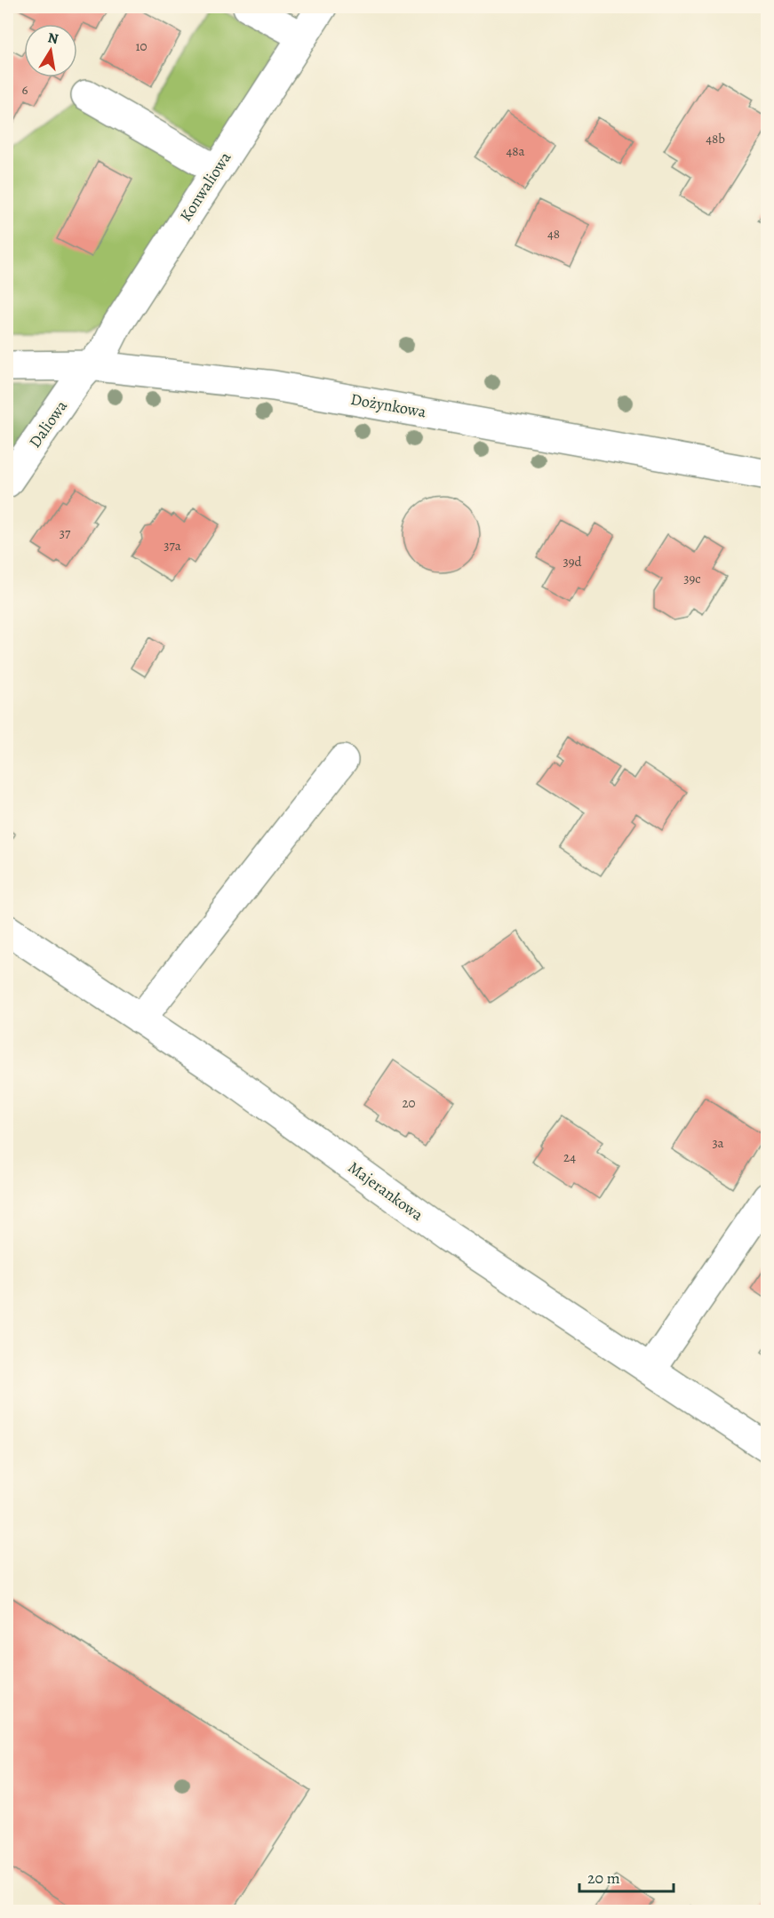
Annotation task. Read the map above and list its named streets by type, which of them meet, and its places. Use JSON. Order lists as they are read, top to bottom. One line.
{"streets":{"street":["Konwaliowa","Dożynkowa","Daliowa","Majerankowa"]},"crossings":[["Konwaliowa","Dożynkowa"],["Konwaliowa","Daliowa"],["Dożynkowa","Daliowa"]],"house_numbers":["10","6","48b","48a","48","37","37a","39d","39c","20","3a","24"],"scale_bar":"20 m","north":"top"}
